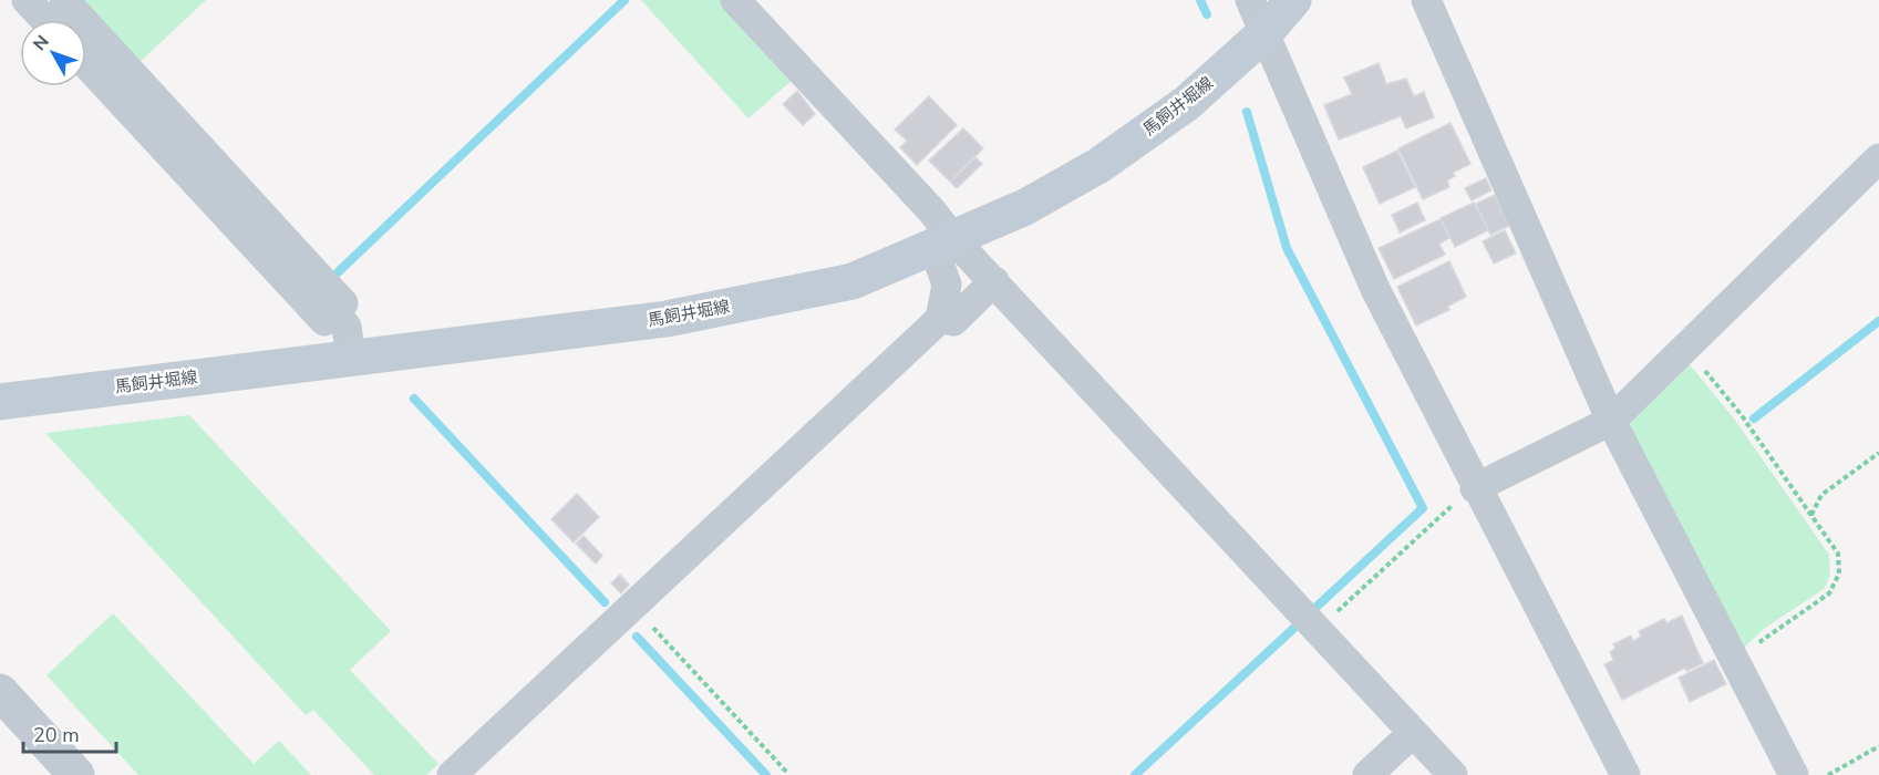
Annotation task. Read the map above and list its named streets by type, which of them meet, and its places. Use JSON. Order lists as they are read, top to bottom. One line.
{"streets":{"main road":["馬飼井堀線"]},"scale_bar":"20 m","north":"top left"}
